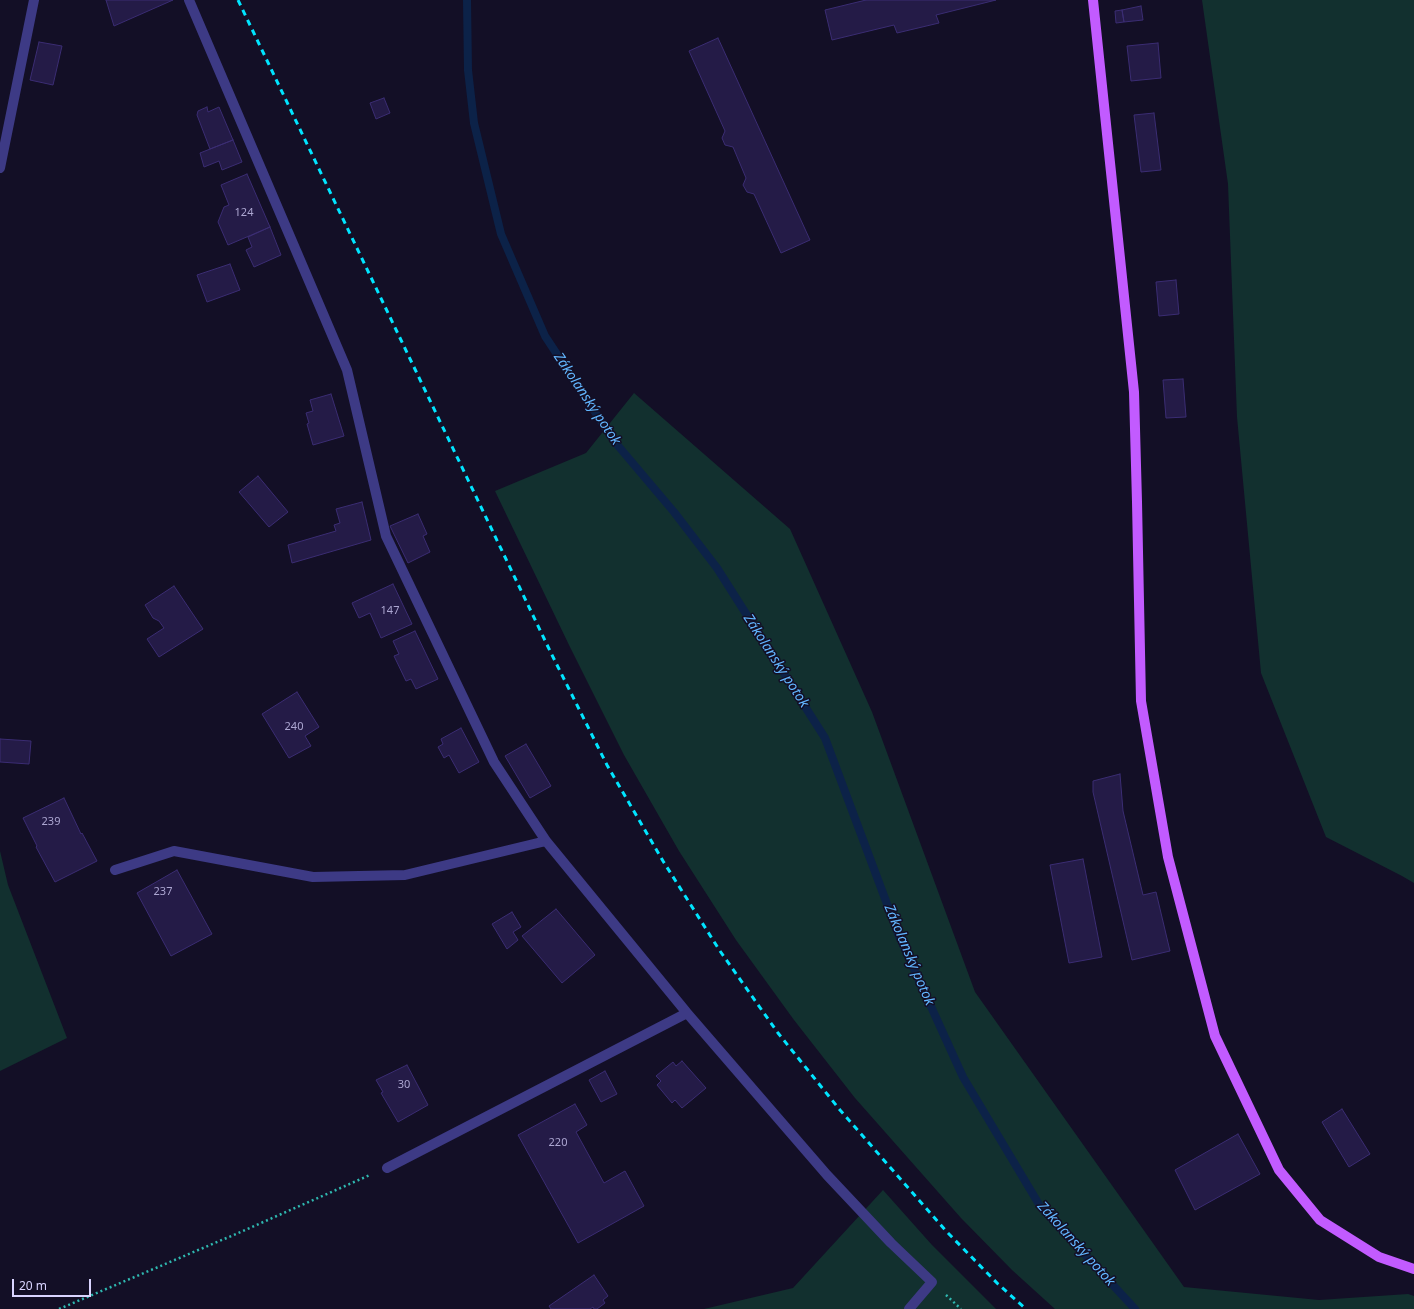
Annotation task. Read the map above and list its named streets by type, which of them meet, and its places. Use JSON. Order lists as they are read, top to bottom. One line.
{"water":["Zákolanský potok"],"house_numbers":["124","147","240","239","237","30","220"],"scale_bar":"20 m"}
